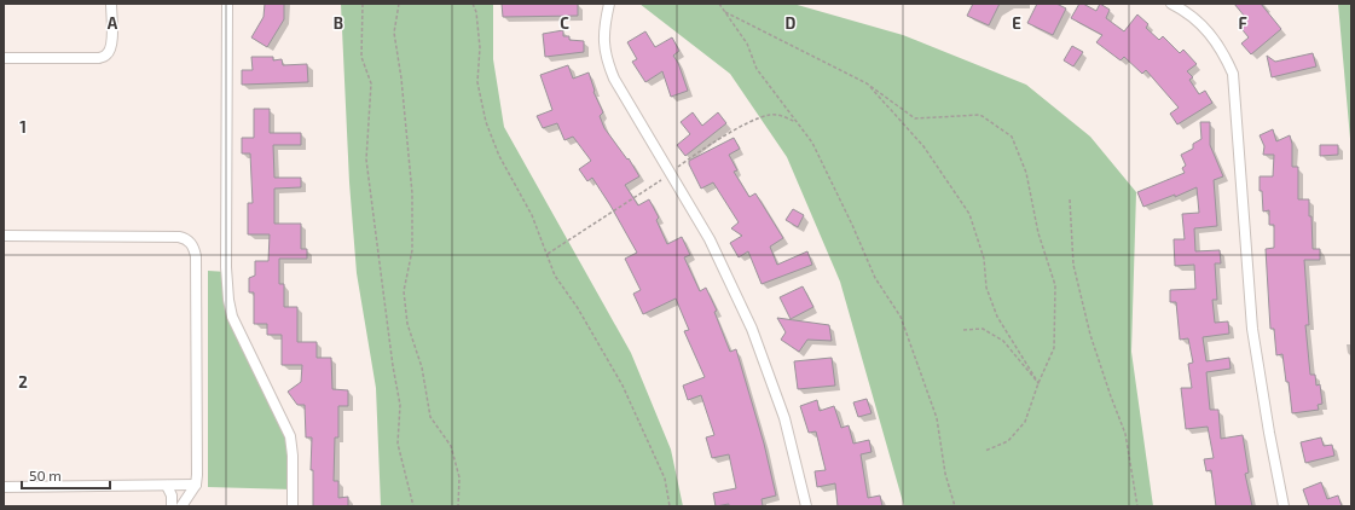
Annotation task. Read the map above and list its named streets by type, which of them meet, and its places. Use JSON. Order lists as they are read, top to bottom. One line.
{"scale_bar":"50 m","grid":{"columns":["A","B","C","D","E","F"],"rows":["1","2"]}}
